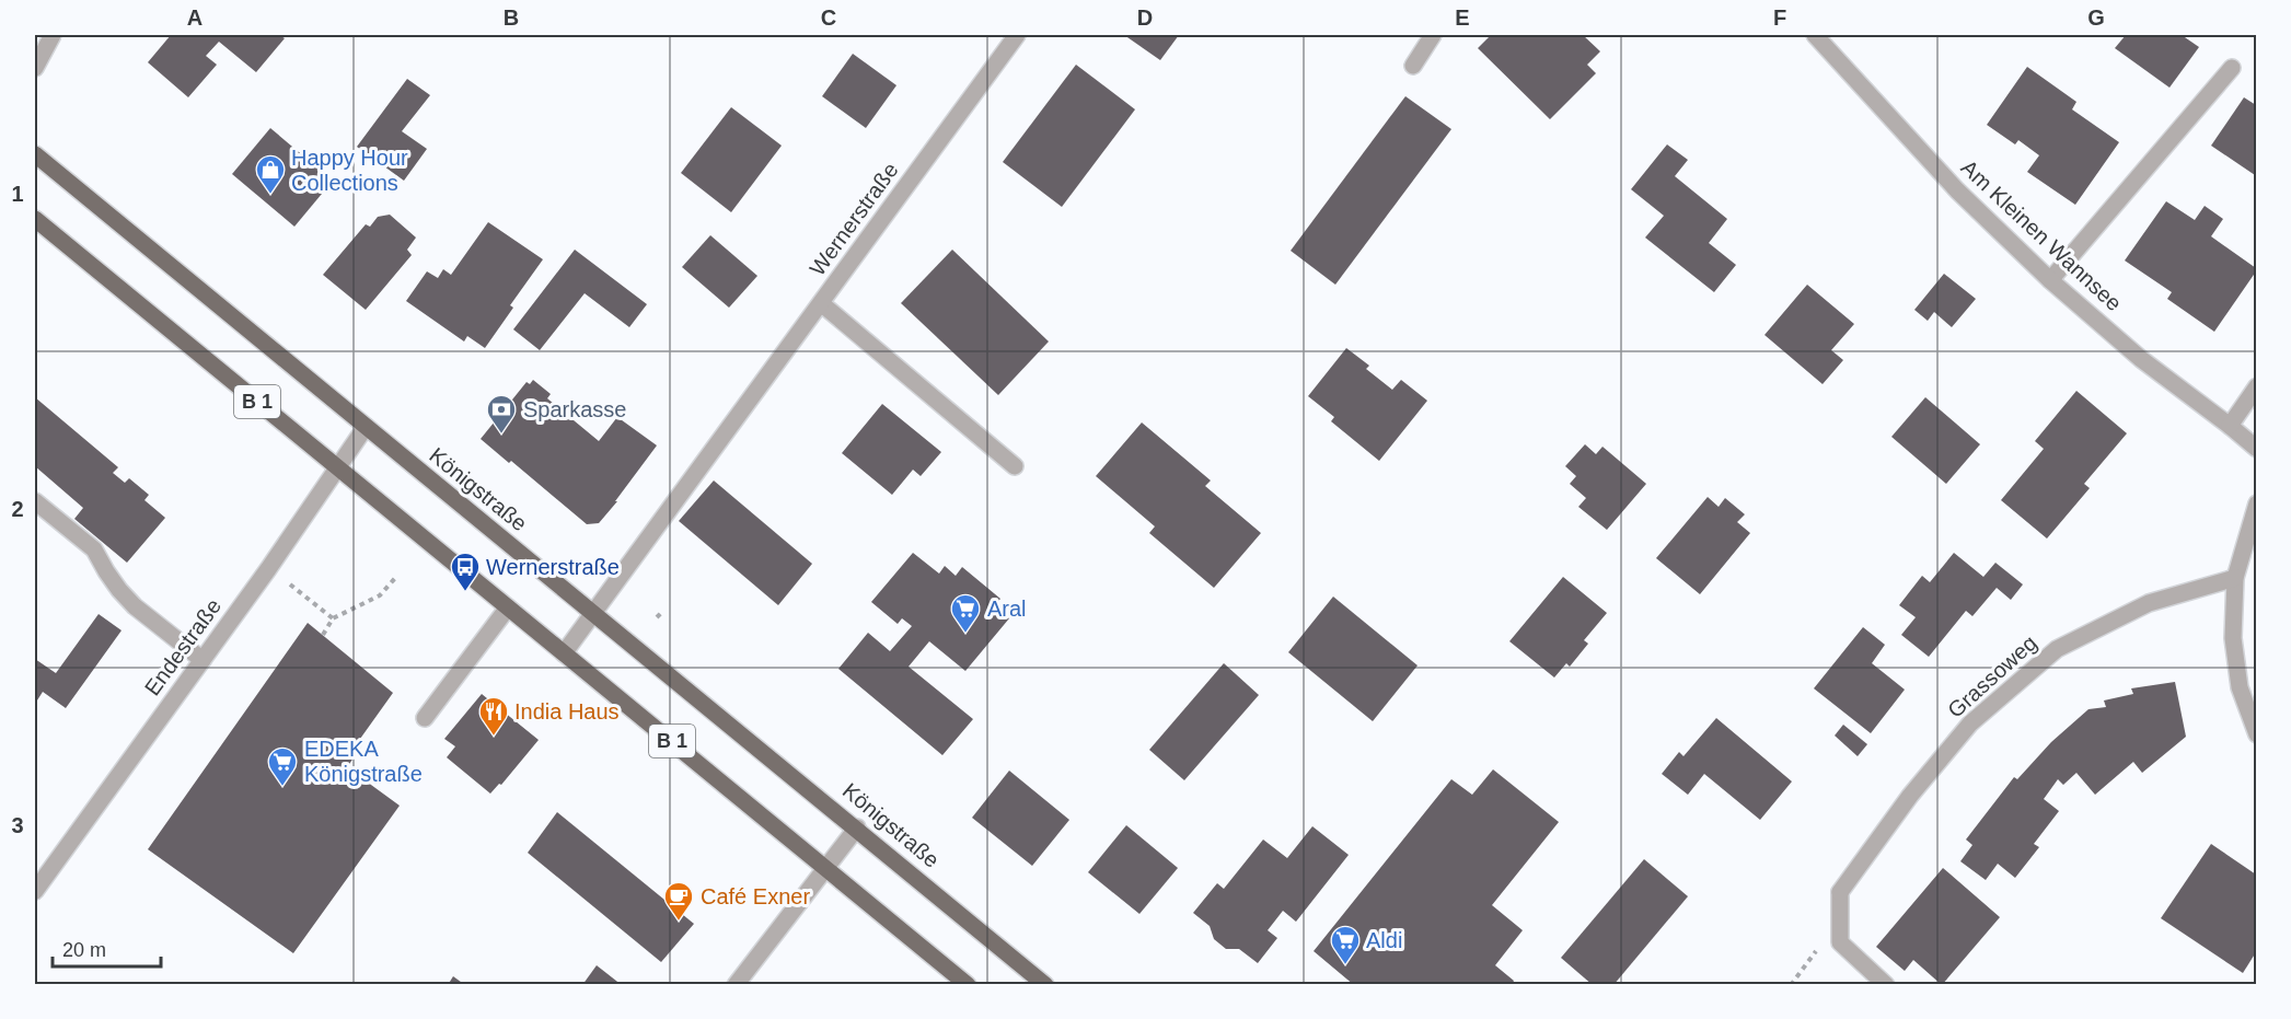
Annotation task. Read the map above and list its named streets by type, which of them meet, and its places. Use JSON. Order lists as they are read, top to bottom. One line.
{"streets":{"main road":["B 1","Königstraße"],"street":["Wernerstraße","Am Kleinen Wannsee","Endestraße","Grassoweg"]},"crossings":[["Wernerstraße","B 1"],["Wernerstraße","Königstraße"],["B 1","Endestraße"],["Königstraße","Endestraße"]],"places":{"shop":["Happy Hour Collections"],"bank":["Sparkasse"],"bus stop":["Wernerstraße"],"supermarket":["Aral","EDEKA Königstraße","Aldi"],"restaurant":["India Haus"],"cafe":["Café Exner"]},"scale_bar":"20 m","grid":{"columns":["A","B","C","D","E","F","G"],"rows":["1","2","3"]}}
